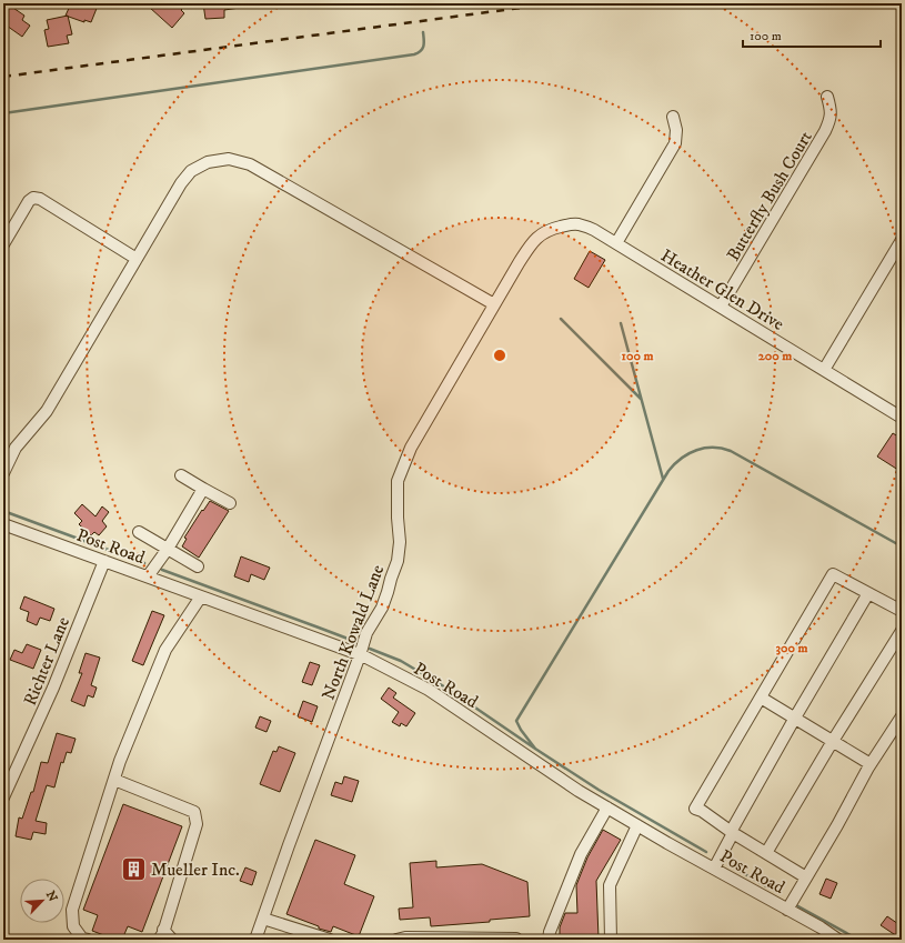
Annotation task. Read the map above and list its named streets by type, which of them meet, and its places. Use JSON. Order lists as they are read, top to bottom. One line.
{"streets":{"street":["Butterfly Bush Court","Heather Glen Drive","Post Road","North Kowald Lane","Richter Lane"]},"crossings":[["Butterfly Bush Court","Heather Glen Drive"],["Heather Glen Drive","North Kowald Lane"],["Post Road","North Kowald Lane"],["Post Road","Richter Lane"]],"places":{"building":["Mueller Inc."]},"scale_bar":"100 m","north":"top right","rings":["100 m","200 m","300 m"]}
